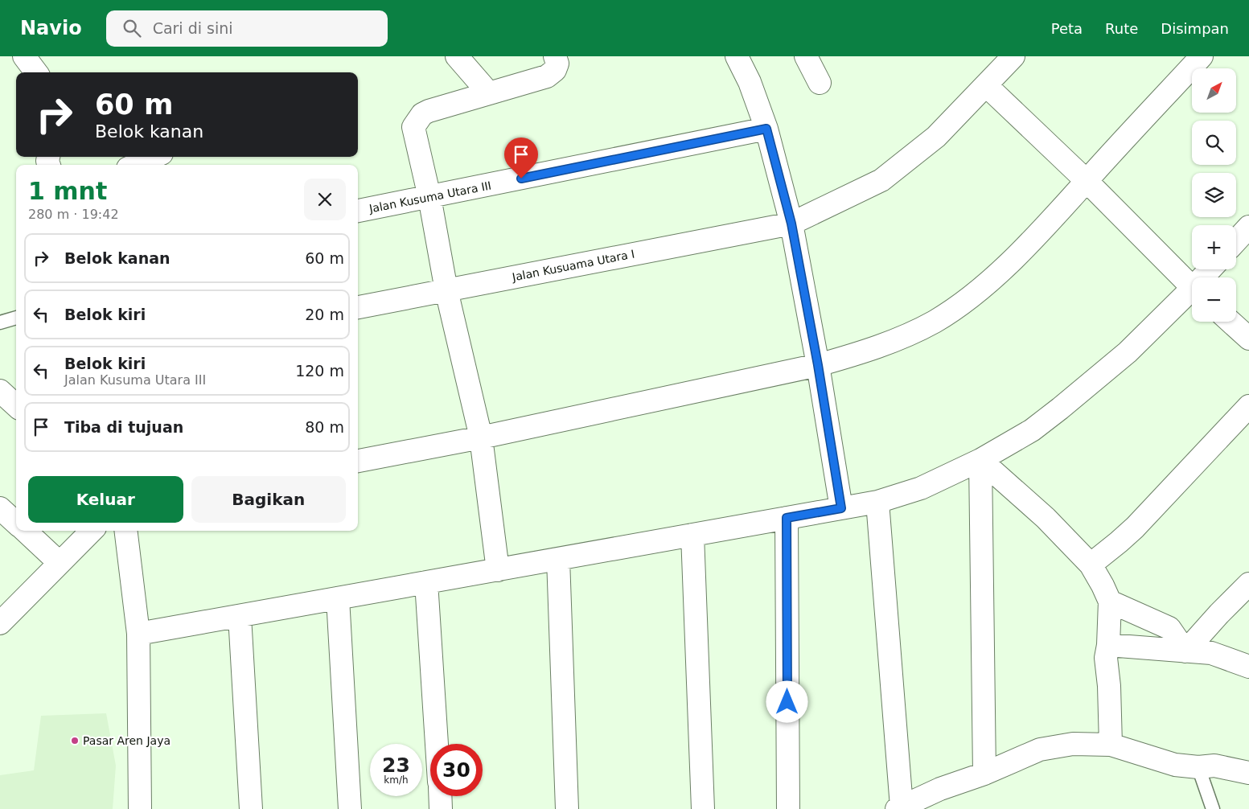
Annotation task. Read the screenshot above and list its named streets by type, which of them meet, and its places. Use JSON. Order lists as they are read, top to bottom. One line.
{"streets":{"street":["Jalan Kusuma Utara III","Jalan Kusuama Utara I"]},"places":["Pasar Aren Jaya"],"north":"top right","page":{"header":"Navio","search":"Cari di sini","nav":["Peta","Rute","Disimpan"],"map_buttons":["+","−"],"turn":["60 m","Belok kanan"],"heading":["1 mnt","280 m · 19:42"],"list":[{"name":"Belok kanan","value":"60 m"},{"name":"Belok kiri","value":"20 m"},{"name":"Belok kiri","note":"Jalan Kusuma Utara III","value":"120 m"},{"name":"Tiba di tujuan","value":"80 m"}],"buttons":["Keluar","Bagikan"],"speed":"23 km/h","limit":"30"}}
